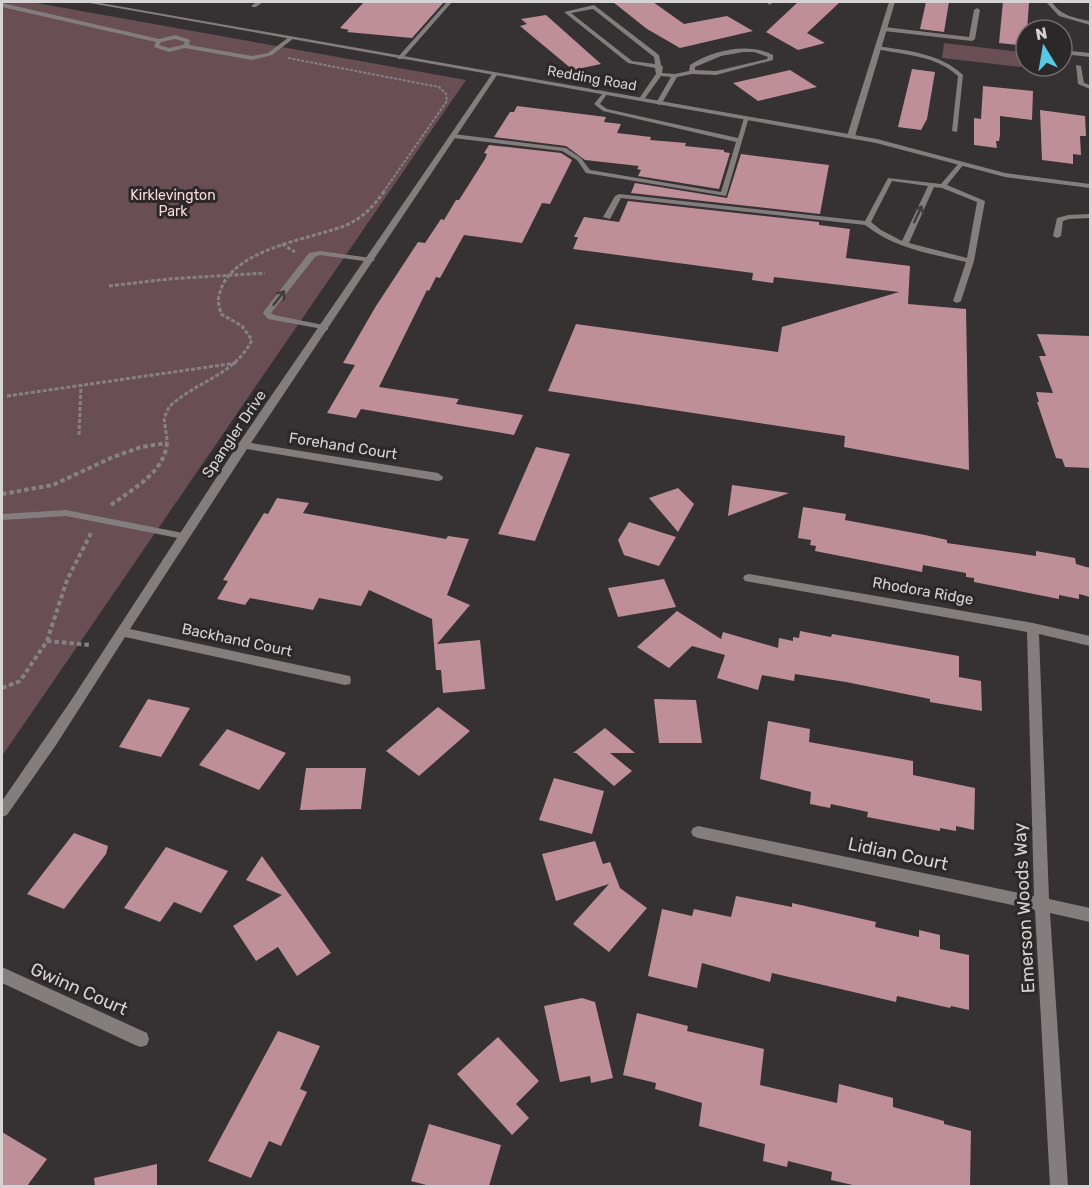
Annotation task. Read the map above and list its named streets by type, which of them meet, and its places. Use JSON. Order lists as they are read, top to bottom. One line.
{"streets":{"street":["Redding Road","Spangler Drive","Forehand Court","Rhodora Ridge","Backhand Court","Lidian Court","Emerson Woods Way","Gwinn Court"]},"crossings":[["Redding Road","Spangler Drive"],["Spangler Drive","Forehand Court"],["Spangler Drive","Backhand Court"],["Rhodora Ridge","Emerson Woods Way"],["Lidian Court","Emerson Woods Way"]],"parks":["Kirklevington Park"],"north":"top"}
